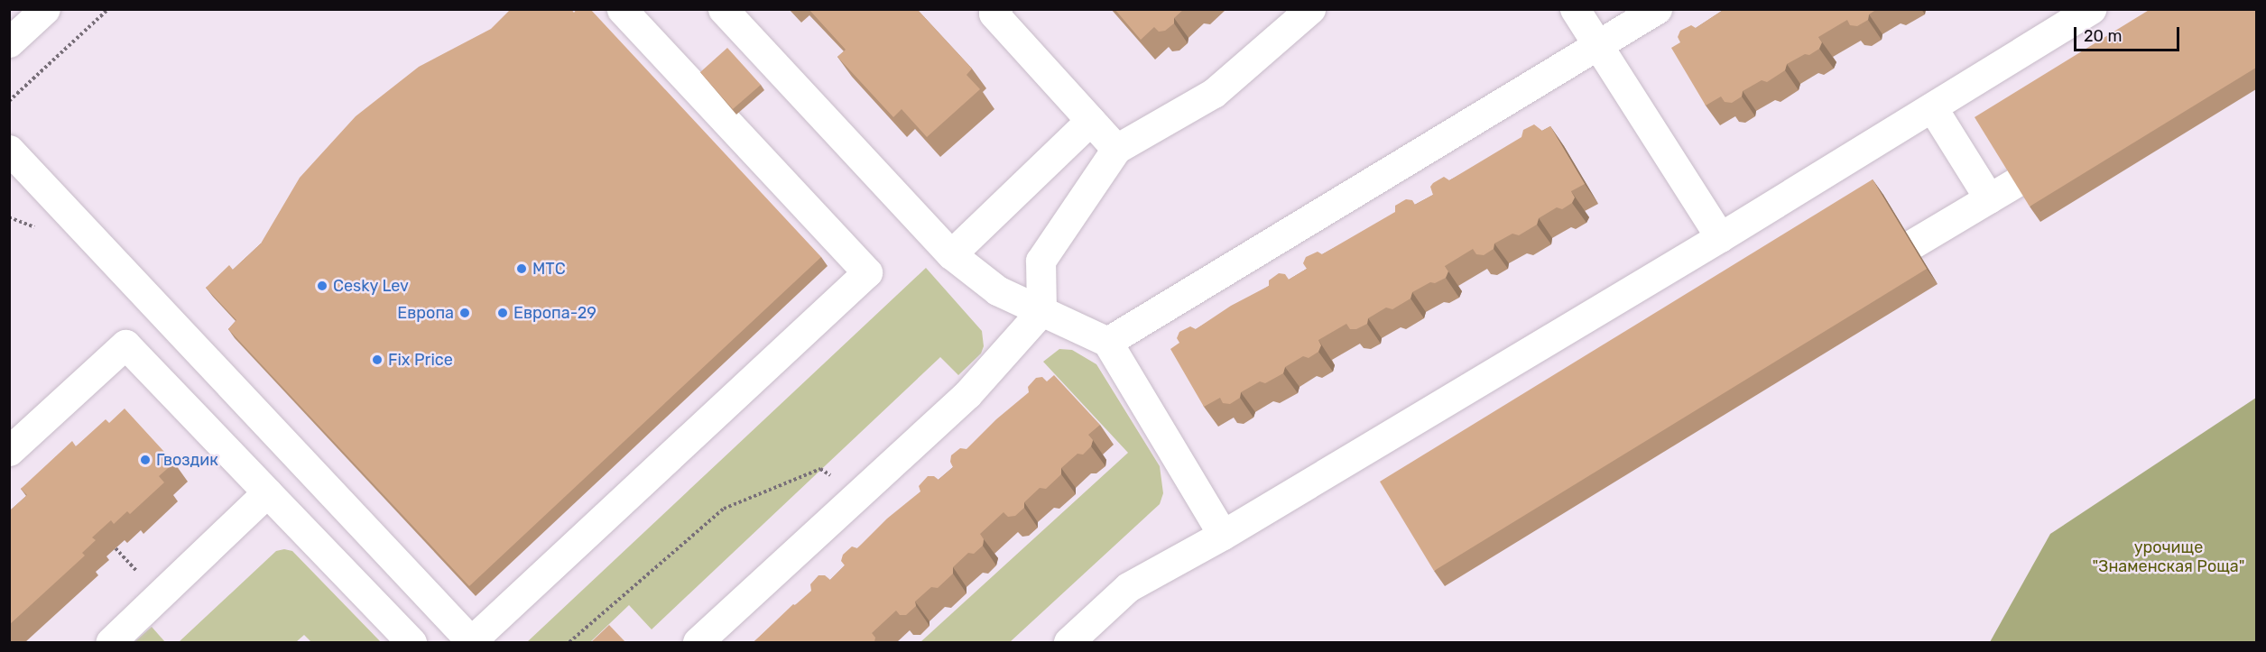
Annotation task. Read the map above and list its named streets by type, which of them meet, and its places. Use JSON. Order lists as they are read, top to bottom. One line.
{"parks":["урочище \"Знаменская Роща\""],"places":["МТС","Cesky Lev","Европа","Европа-29","Fix Price","Гвоздик"],"scale_bar":"20 m"}
